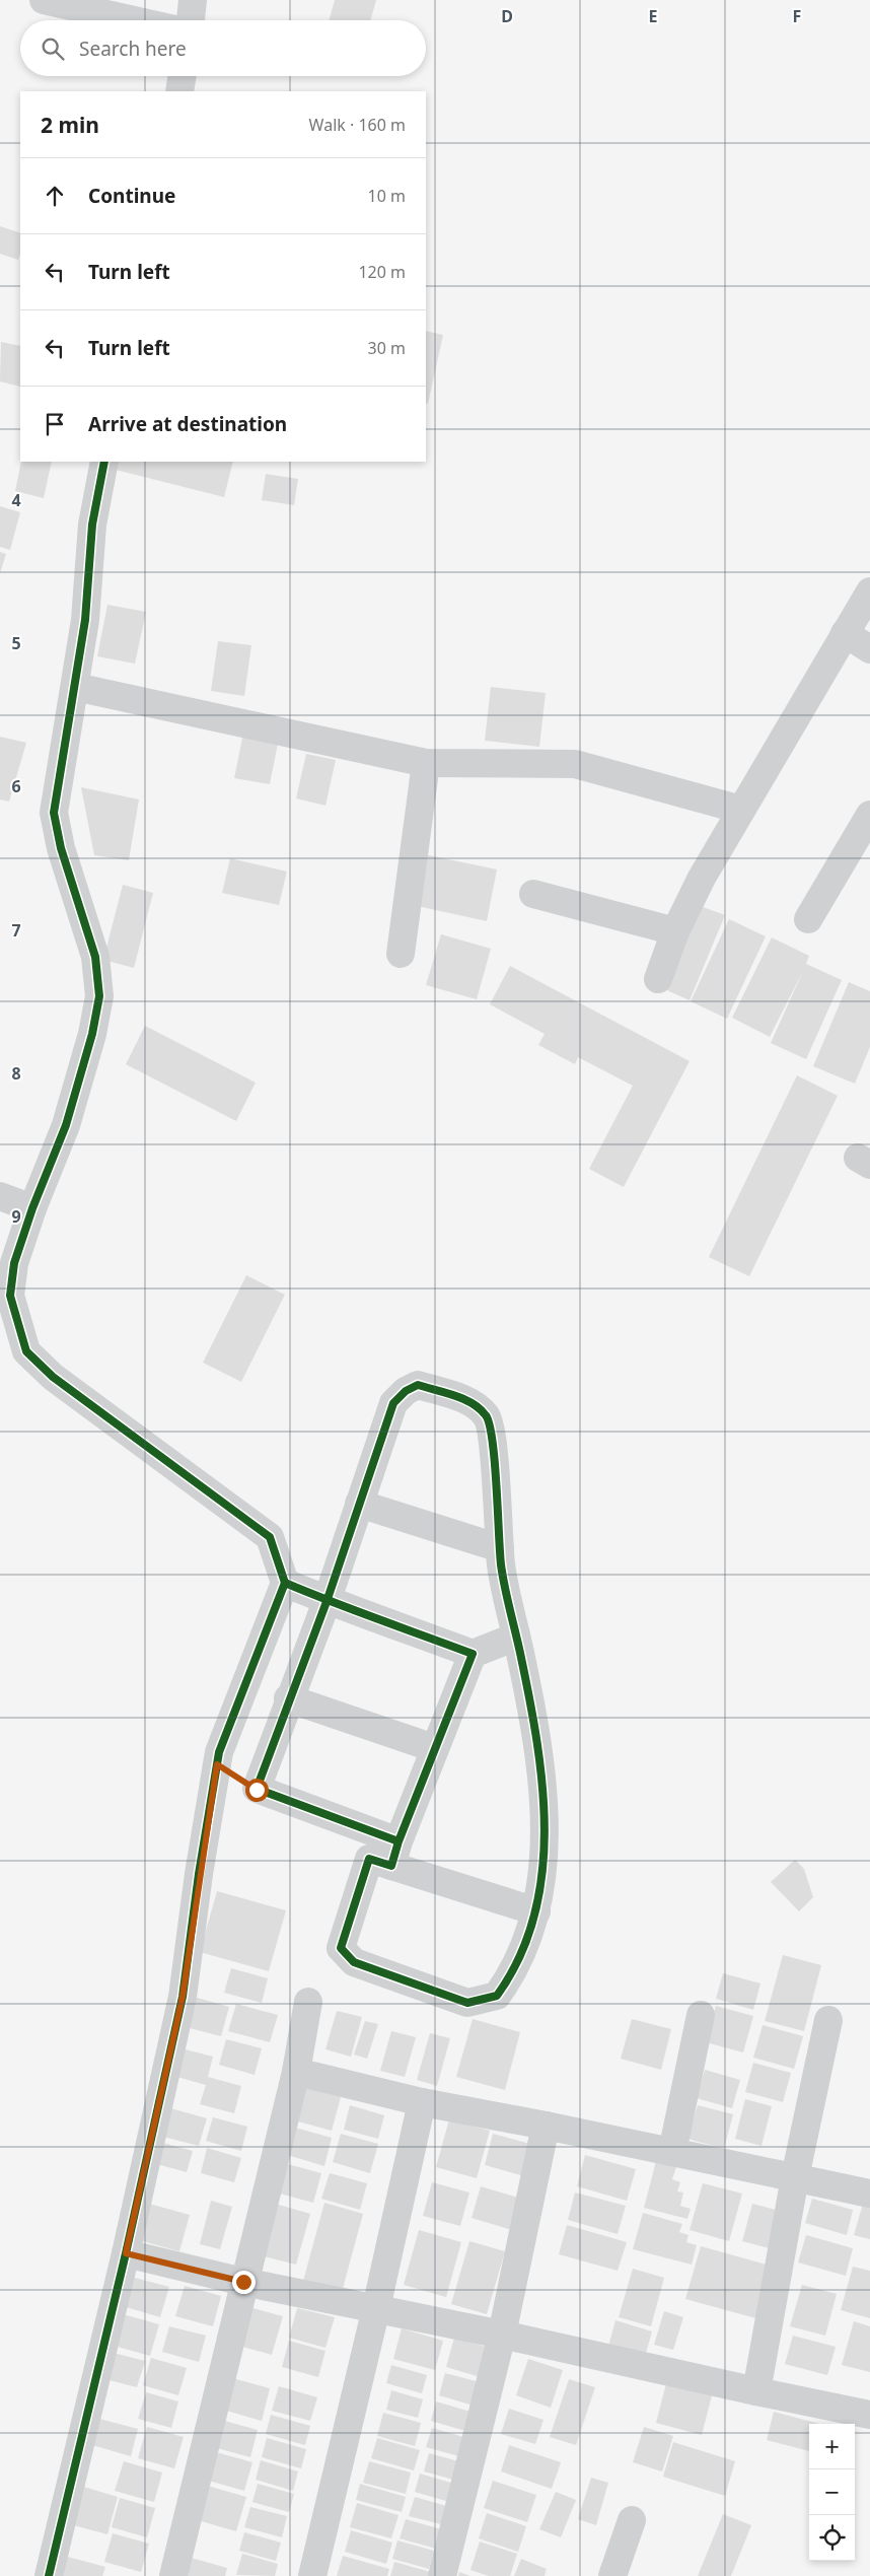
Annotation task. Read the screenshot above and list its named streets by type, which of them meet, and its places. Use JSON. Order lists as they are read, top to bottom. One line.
{"page":{"search":"Search here","heading":["2 min","Walk · 160 m"],"list":[["Continue","10 m"],["Turn left","120 m"],["Turn left","30 m"],"Arrive at destination"],"map_buttons":["+","−"]},"grid":{"columns":["D","E","F"],"rows":["4","5","6","7","8","9"]}}
